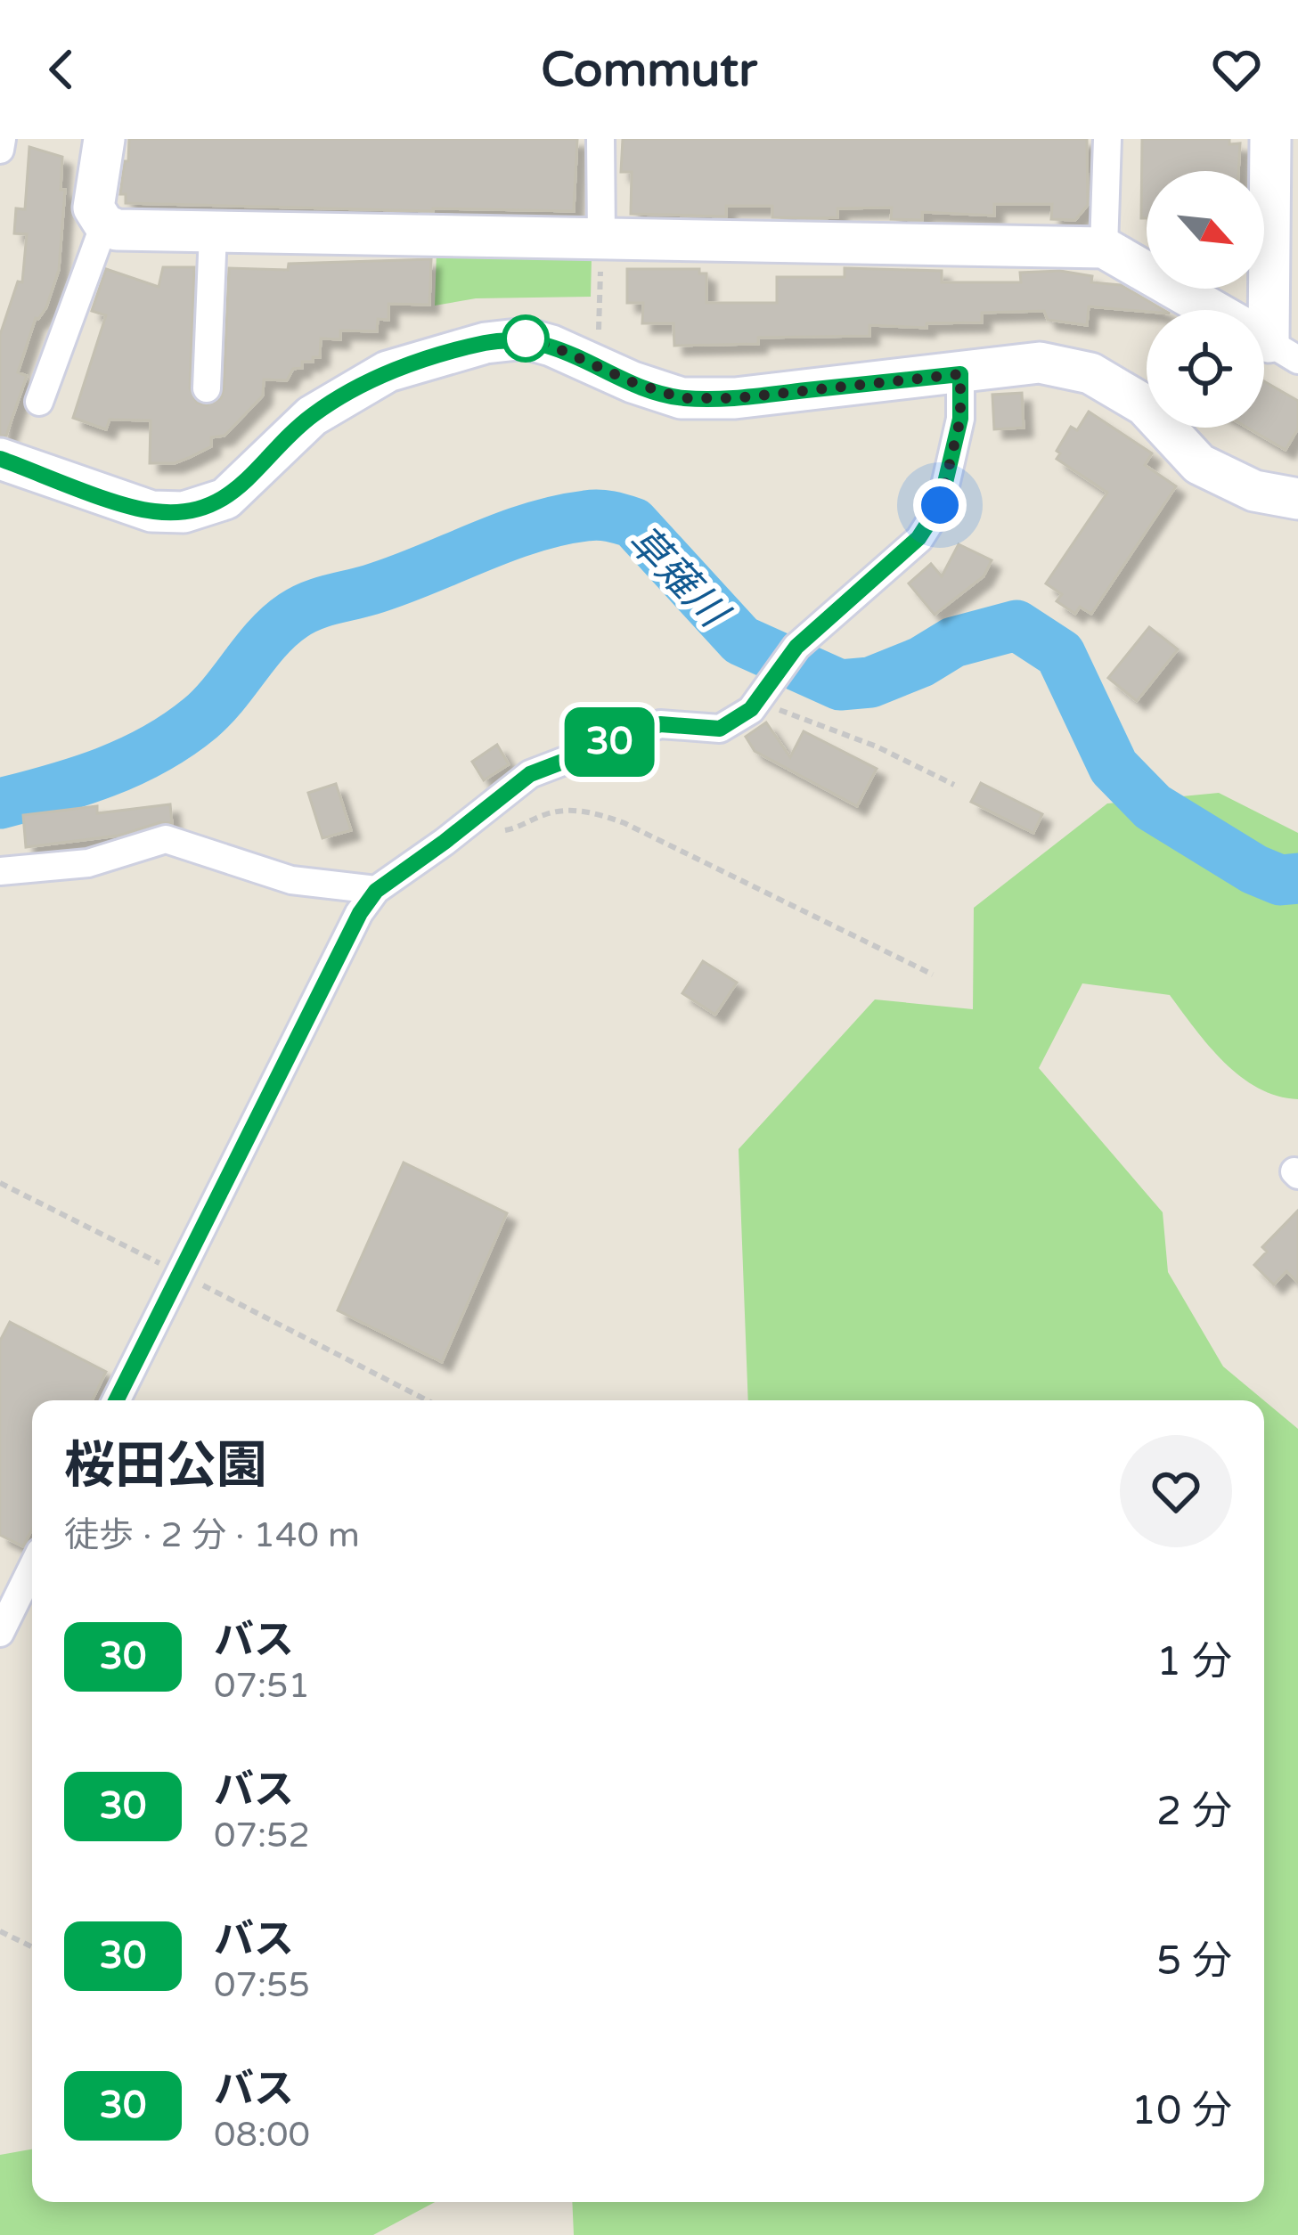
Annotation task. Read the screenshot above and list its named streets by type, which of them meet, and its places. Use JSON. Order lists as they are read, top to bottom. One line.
{"water":["草薙川"],"lines":["bus line 30"],"north":"bottom right","page":{"header":"Commutr","on_map":"30","heading":["桜田公園","徒歩 · 2 分 · 140 m"],"list":[{"mark":"30","name":"バス","note":"07:51","value":"1 分"},{"mark":"30","name":"バス","note":"07:52","value":"2 分"},{"mark":"30","name":"バス","note":"07:55","value":"5 分"},{"mark":"30","name":"バス","note":"08:00","value":"10 分"}]}}
